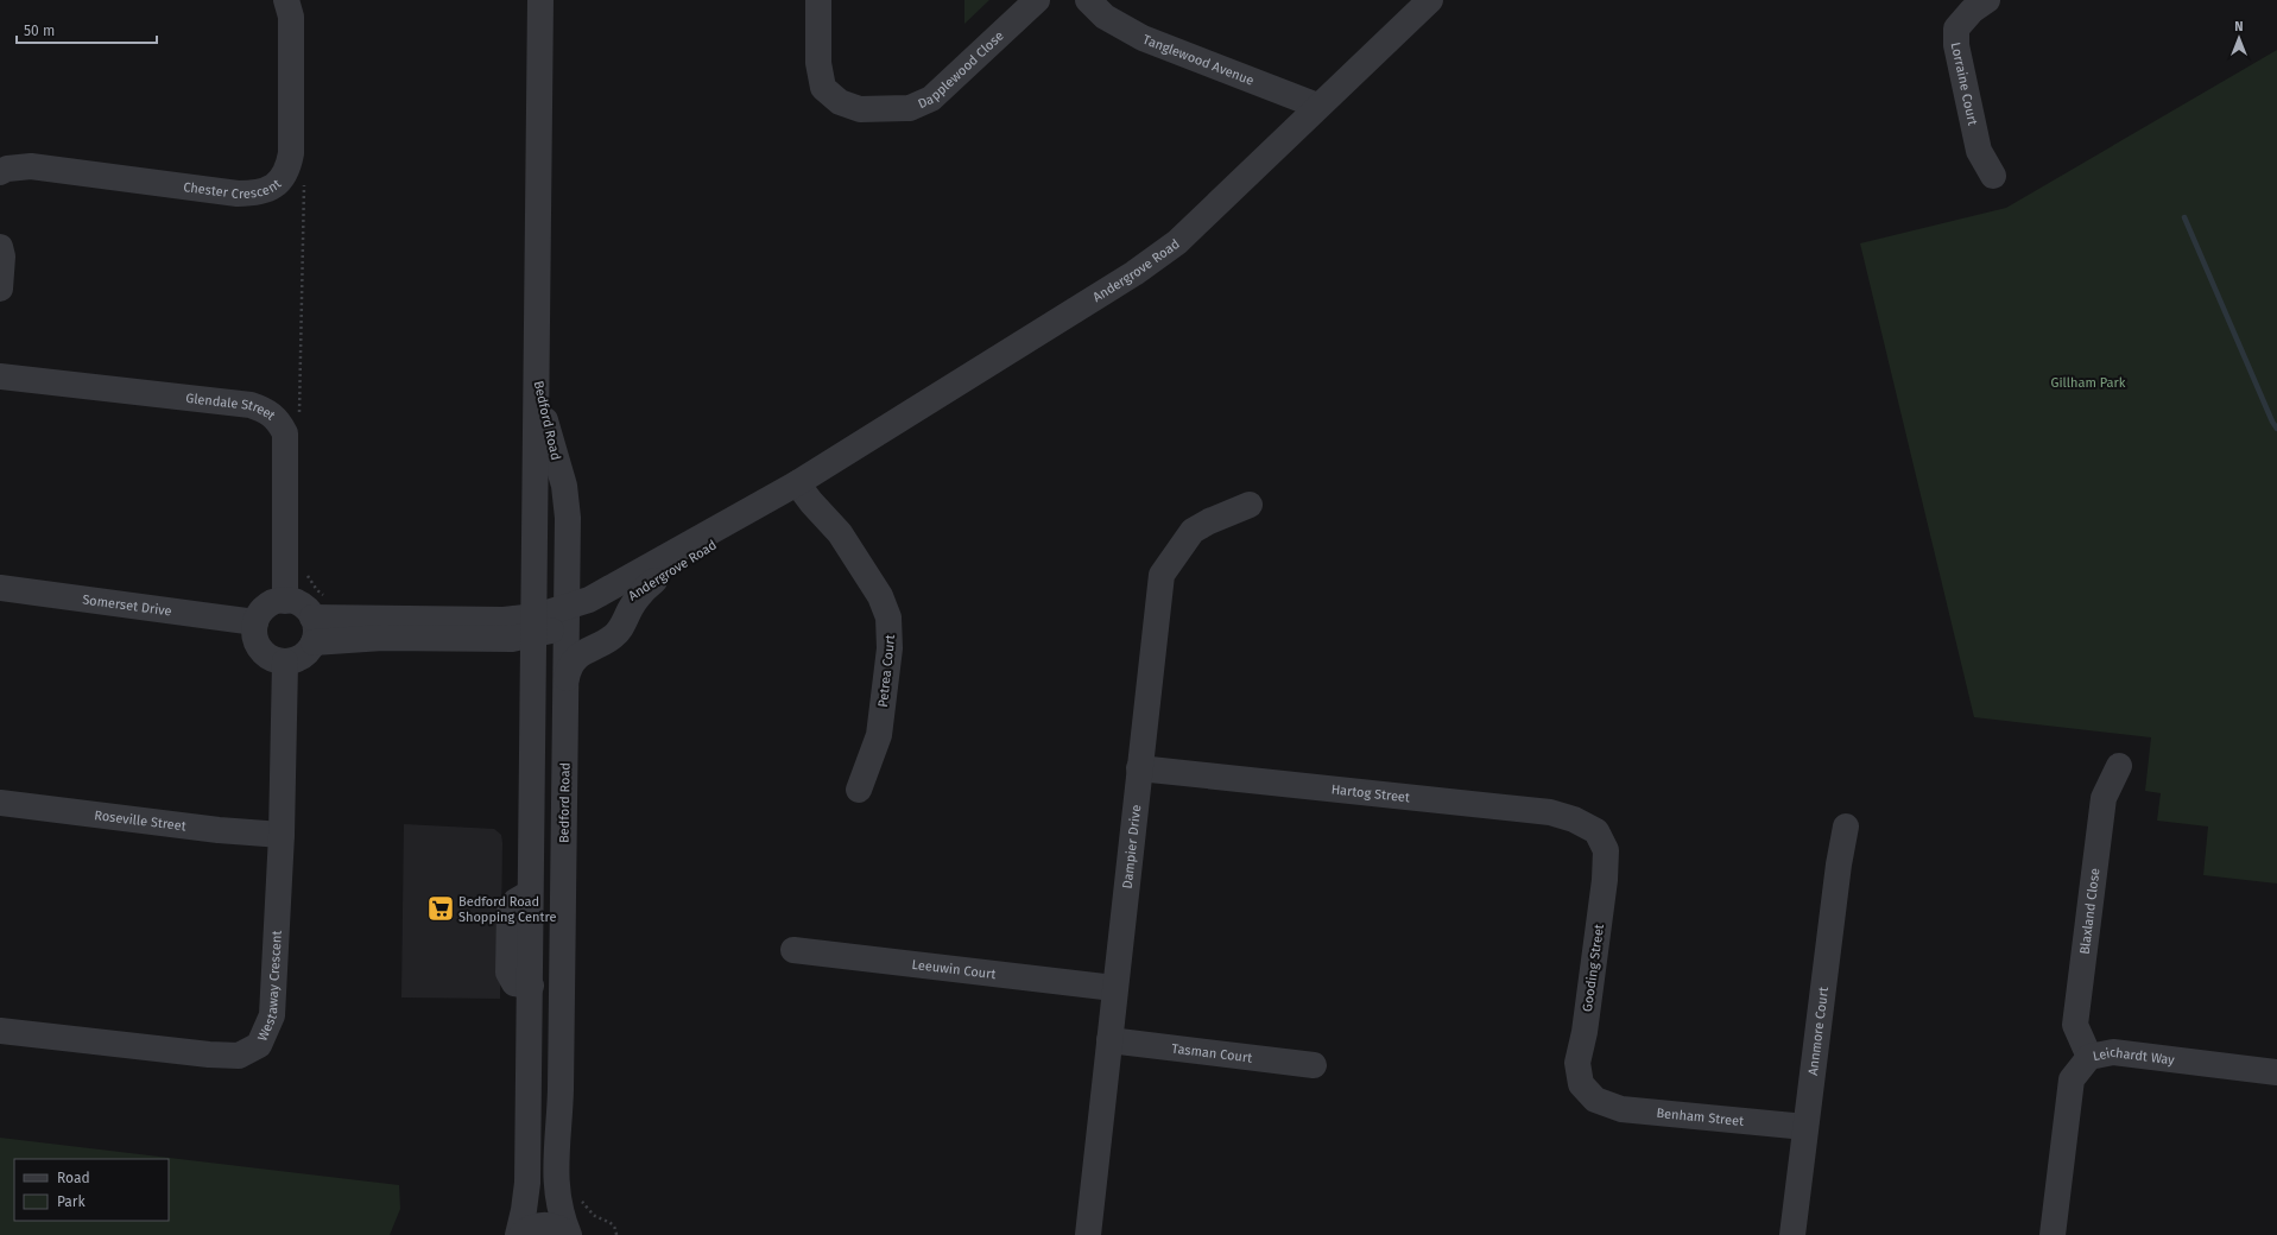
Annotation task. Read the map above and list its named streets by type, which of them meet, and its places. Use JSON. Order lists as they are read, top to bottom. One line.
{"streets":{"street":["Tanglewood Avenue","Dapplewood Close","Lorraine Court","Chester Crescent","Andergrove Road","Glendale Street","Bedford Road","Somerset Drive","Petrea Court","Hartog Street","Roseville Street","Dampier Drive","Blaxland Close","Gooding Street","Leeuwin Court","Westaway Crescent","Annmore Court","Tasman Court","Leichardt Way","Benham Street"]},"crossings":[["Tanglewood Avenue","Andergrove Road"],["Andergrove Road","Bedford Road"],["Andergrove Road","Petrea Court"],["Glendale Street","Somerset Drive"],["Glendale Street","Westaway Crescent"],["Somerset Drive","Westaway Crescent"],["Hartog Street","Dampier Drive"],["Hartog Street","Gooding Street"],["Roseville Street","Westaway Crescent"],["Dampier Drive","Leeuwin Court"],["Dampier Drive","Tasman Court"],["Blaxland Close","Leichardt Way"],["Gooding Street","Benham Street"],["Annmore Court","Benham Street"]],"parks":["Gillham Park"],"places":{"supermarket":["Bedford Road Shopping Centre"]},"legend":["Road","Park"],"scale_bar":"50 m","north":"top"}
